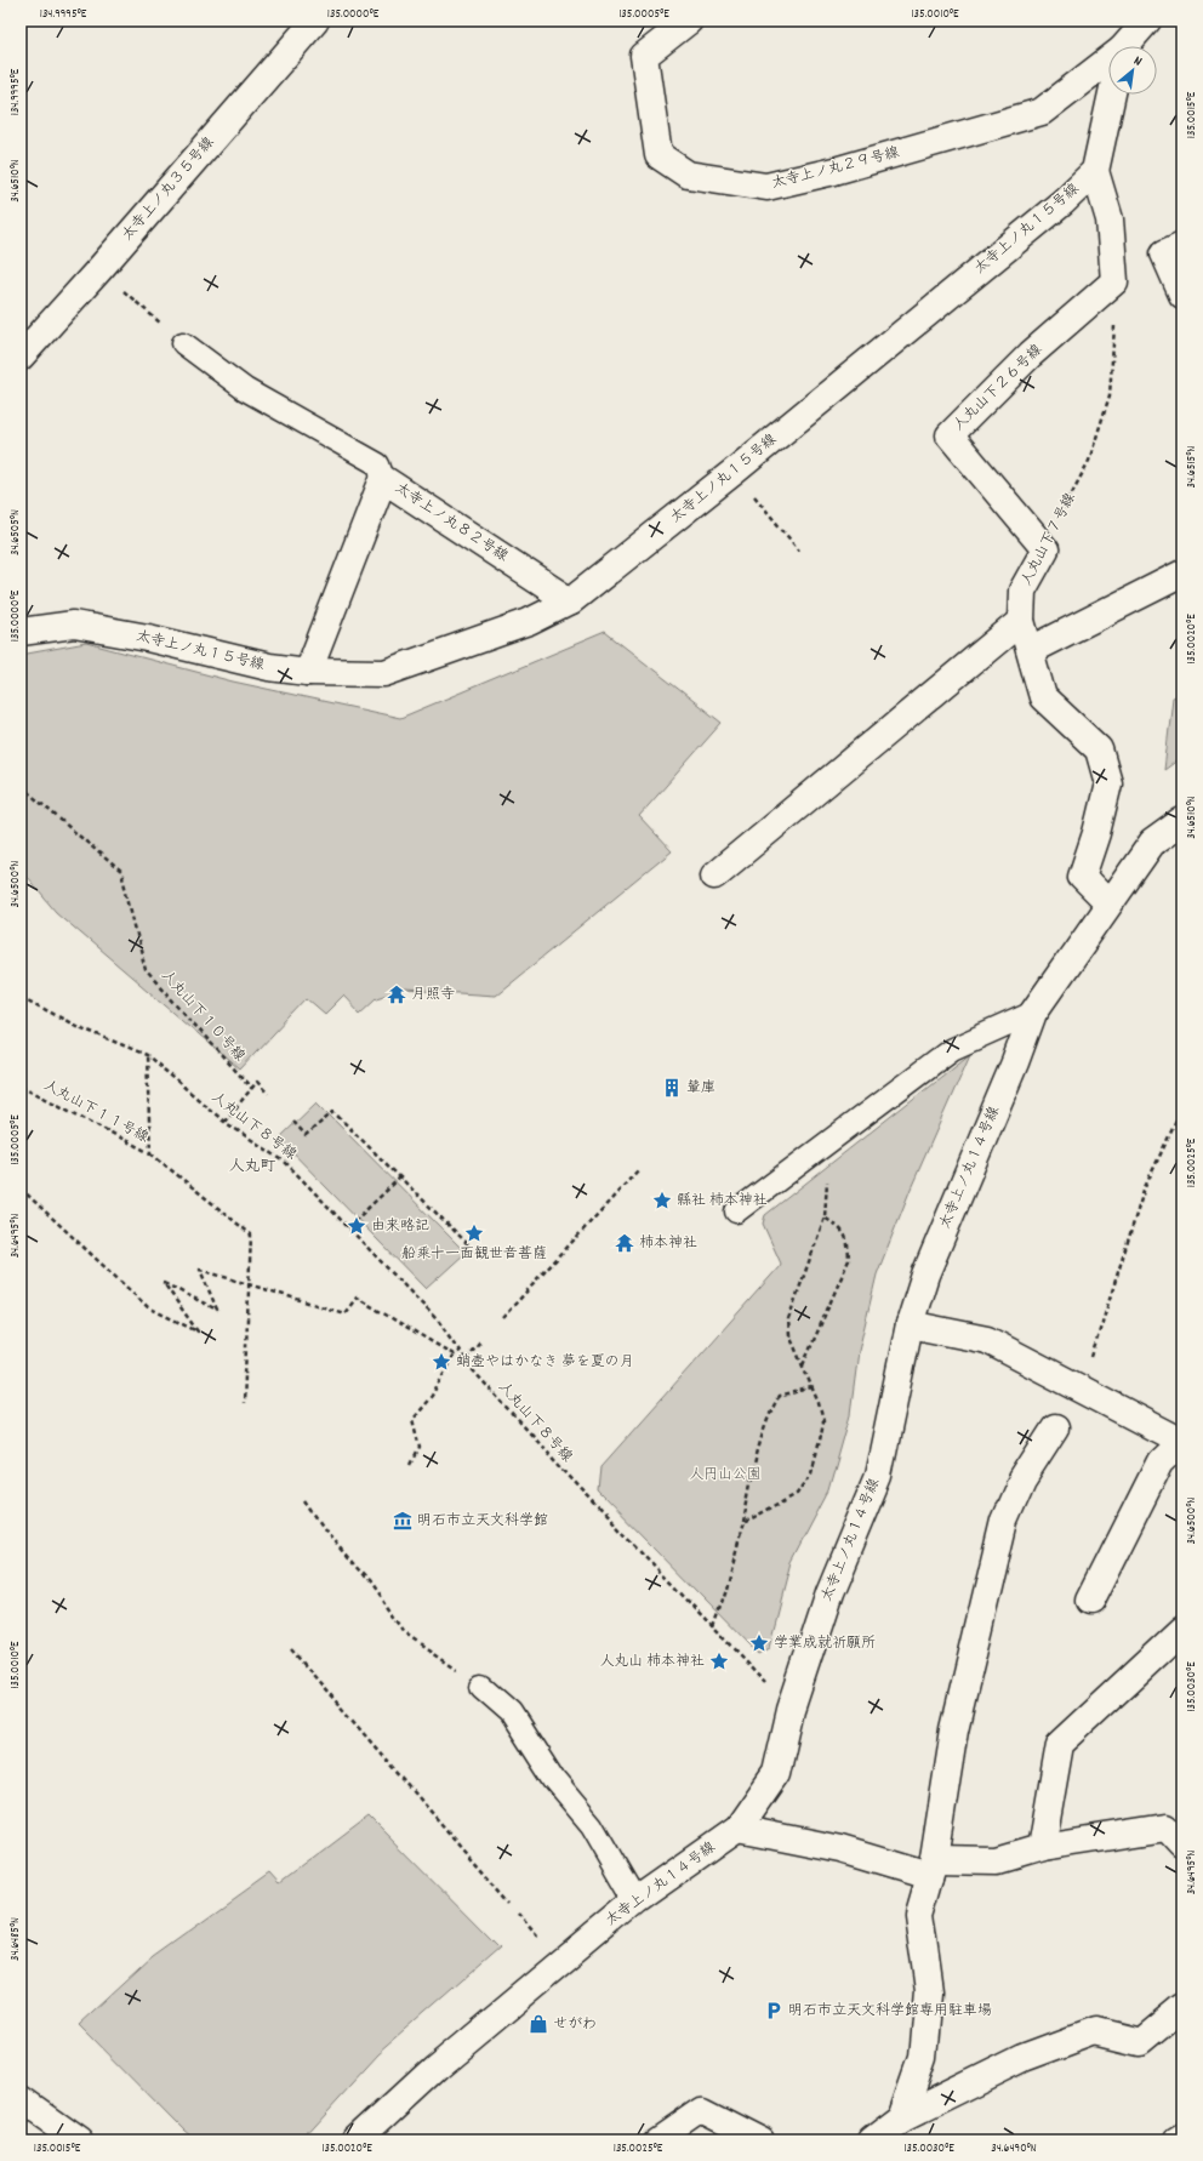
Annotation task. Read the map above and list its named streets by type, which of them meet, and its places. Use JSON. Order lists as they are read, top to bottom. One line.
{"streets":{"street":["太寺上ノ丸２９号線","太寺上ノ丸３５号線","太寺上ノ丸１５号線","人丸山下２６号線","太寺上ノ丸８２号線","人丸山下７号線","太寺上ノ丸１４号線"],"path":["人丸山下１０号線","人丸山下１１号線","人丸山下８号線"]},"crossings":[["太寺上ノ丸１５号線","太寺上ノ丸８２号線"],["人丸山下２６号線","人丸山下７号線"],["人丸山下７号線","太寺上ノ丸１４号線"],["人丸山下１１号線","人丸山下８号線"],["人丸山下８号線","太寺上ノ丸１４号線"]],"districts":["人丸町"],"parks":["人円山公園"],"places":{"temple":["月照寺","柿本神社"],"building":["輦庫"],"place":["縣社 柿本神社","由来略記","船乘十一面観世音菩薩","蛸壺やはかなき 夢を夏の月","学業成就祈願所","人丸山 柿本神社"],"museum":["明石市立天文科学館"],"parking":["明石市立天文科学館専用駐車場"],"shop":["せがわ"]},"north":"top right","coordinates":["134.9995°E","135.0000°E","135.0005°E","135.0010°E","135.0015°E","34.6510°N","34.6515°N","34.6505°N","135.0020°E","34.6500°N","135.0025°E","34.6495°N","135.0030°E","34.6485°N","34.6490°N"]}
